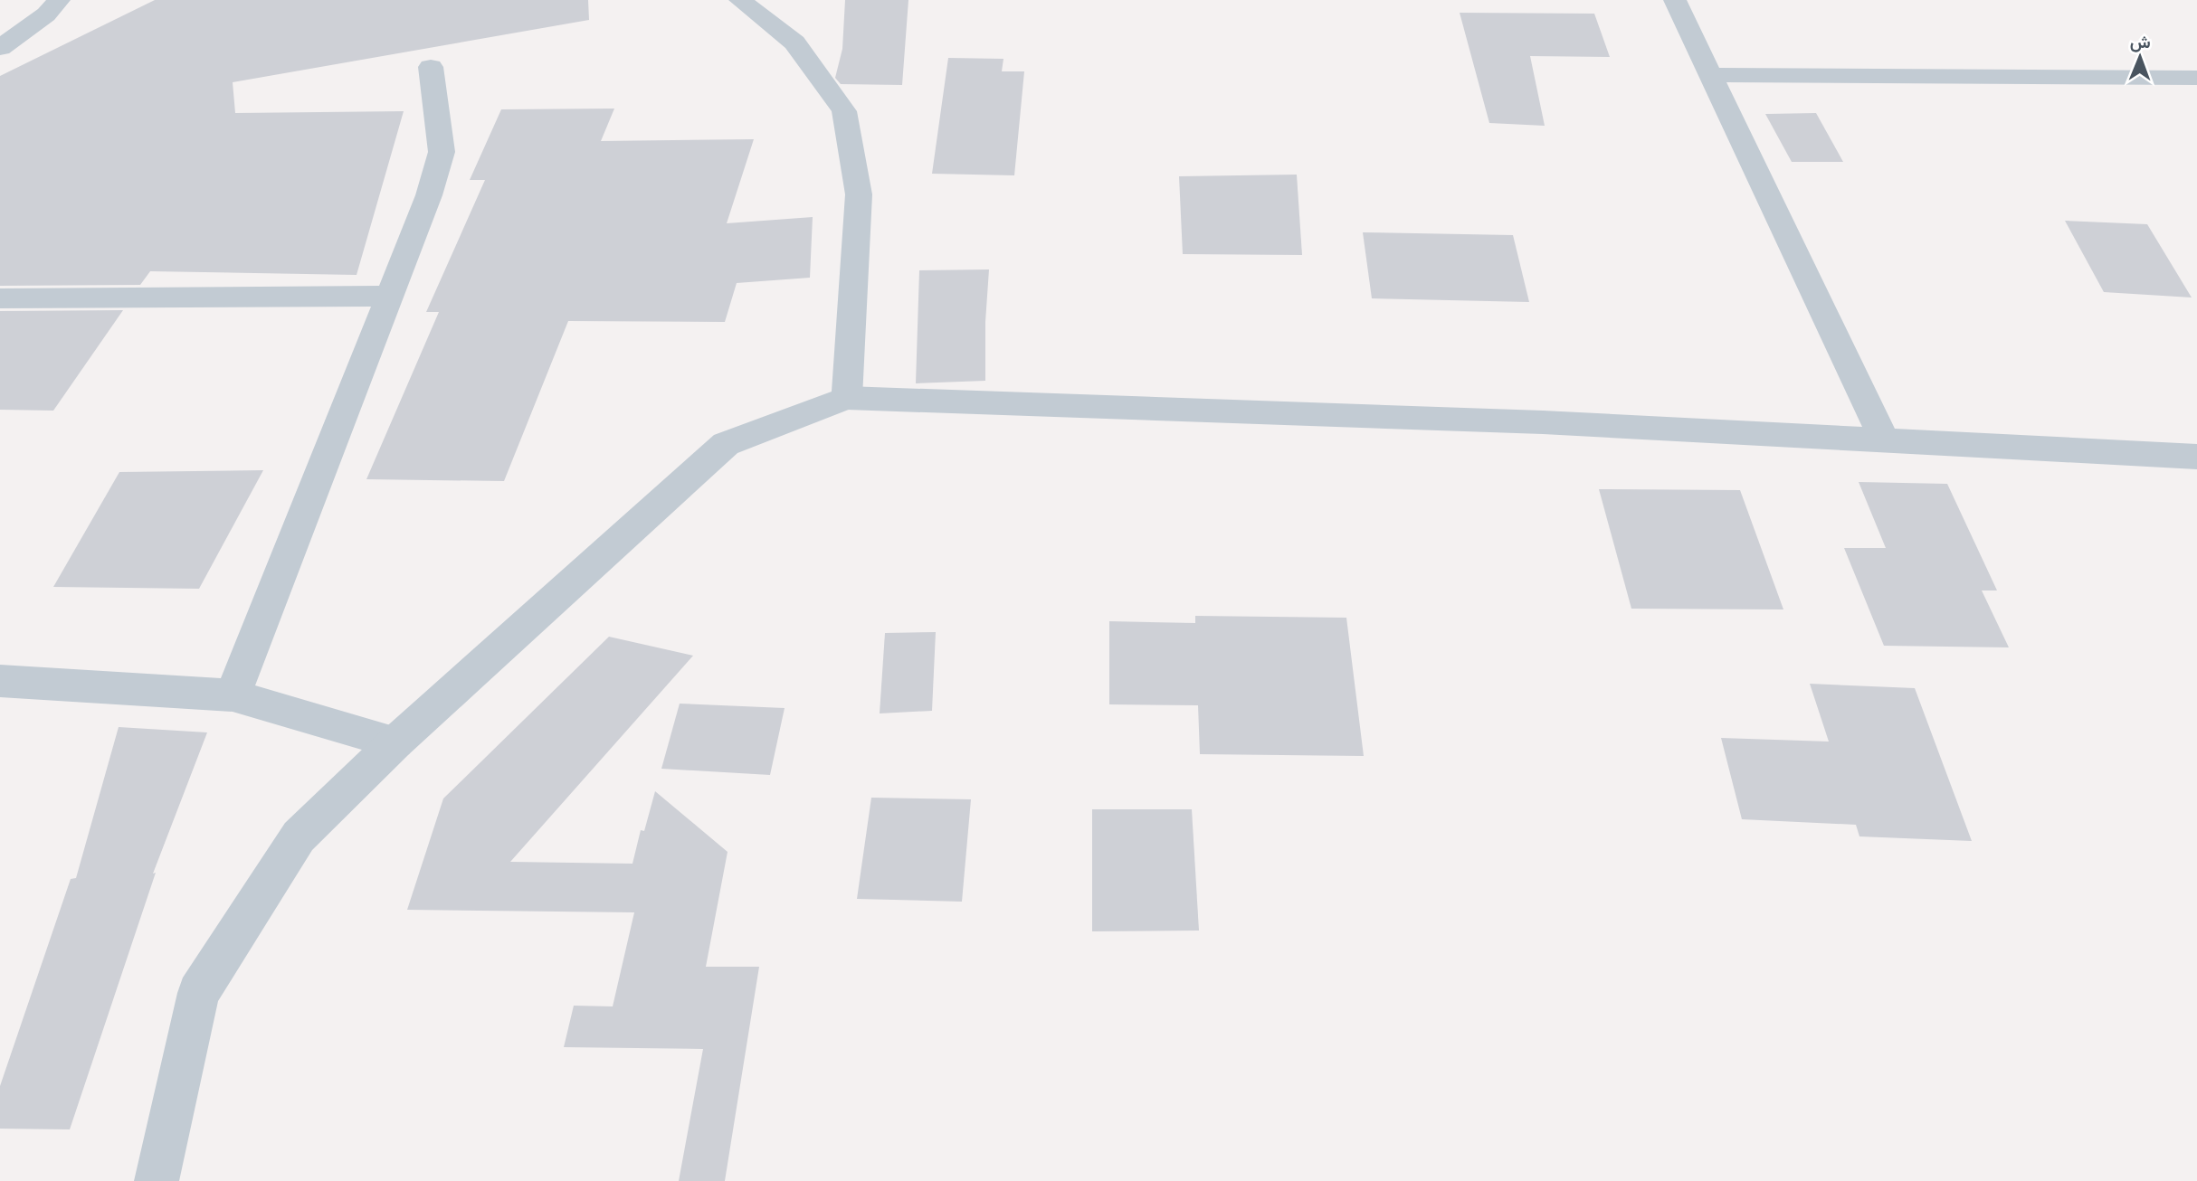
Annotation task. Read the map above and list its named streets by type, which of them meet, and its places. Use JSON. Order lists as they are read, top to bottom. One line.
{"north":"top"}
